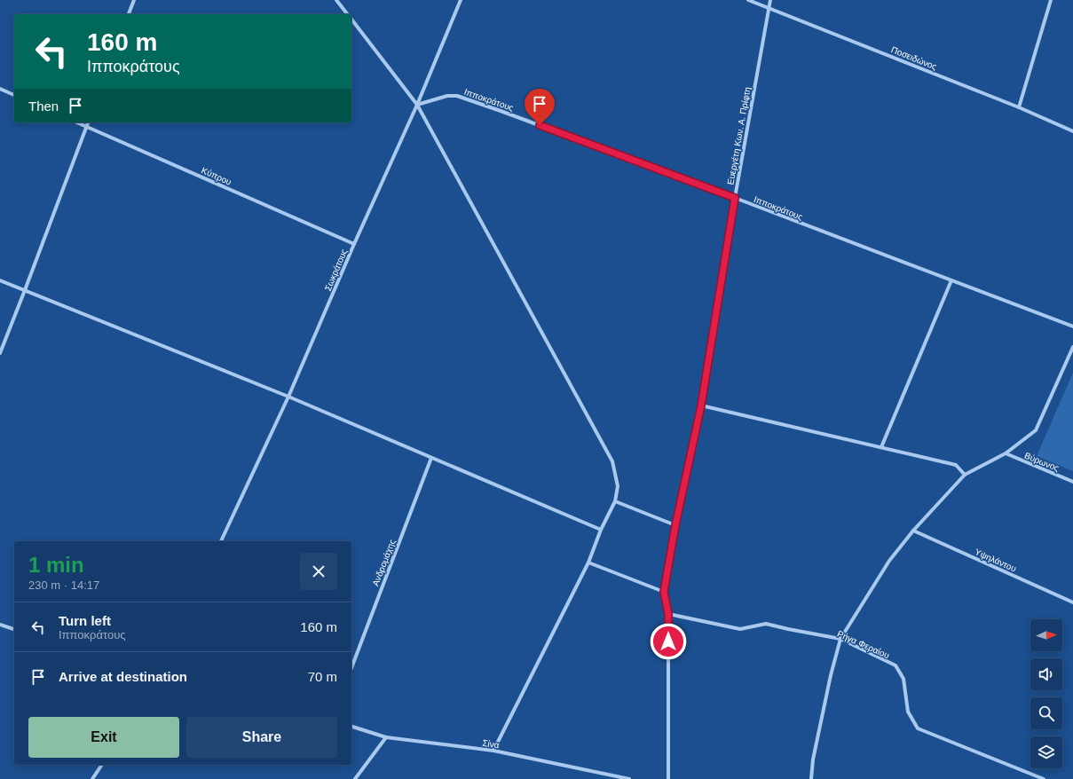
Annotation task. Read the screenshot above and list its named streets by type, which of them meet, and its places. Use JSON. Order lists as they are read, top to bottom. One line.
{"streets":{"street":["Ποσειδώνος","Ιπποκράτους","Ευεργέτη Κων. Α. Πρίφτη","Κύπρου","Σωκράτους","Βύρωνος","Υψηλάντου","Ανδρομάχης","Ρήγα Φεραίου","Σίνα"]},"crossings":[["Ποσειδώνος","Ευεργέτη Κων. Α. Πρίφτη"],["Ιπποκράτους","Ευεργέτη Κων. Α. Πρίφτη"],["Ιπποκράτους","Σωκράτους"],["Ευεργέτη Κων. Α. Πρίφτη","Ρήγα Φεραίου"],["Κύπρου","Σωκράτους"]],"north":"right","page":{"turn":["160 m","Ιπποκράτους"],"then":"Then","heading":["1 min","230 m · 14:17"],"list":[{"name":"Turn left","note":"Ιπποκράτους","value":"160 m"},{"name":"Arrive at destination","value":"70 m"}],"buttons":["Exit","Share"]}}
